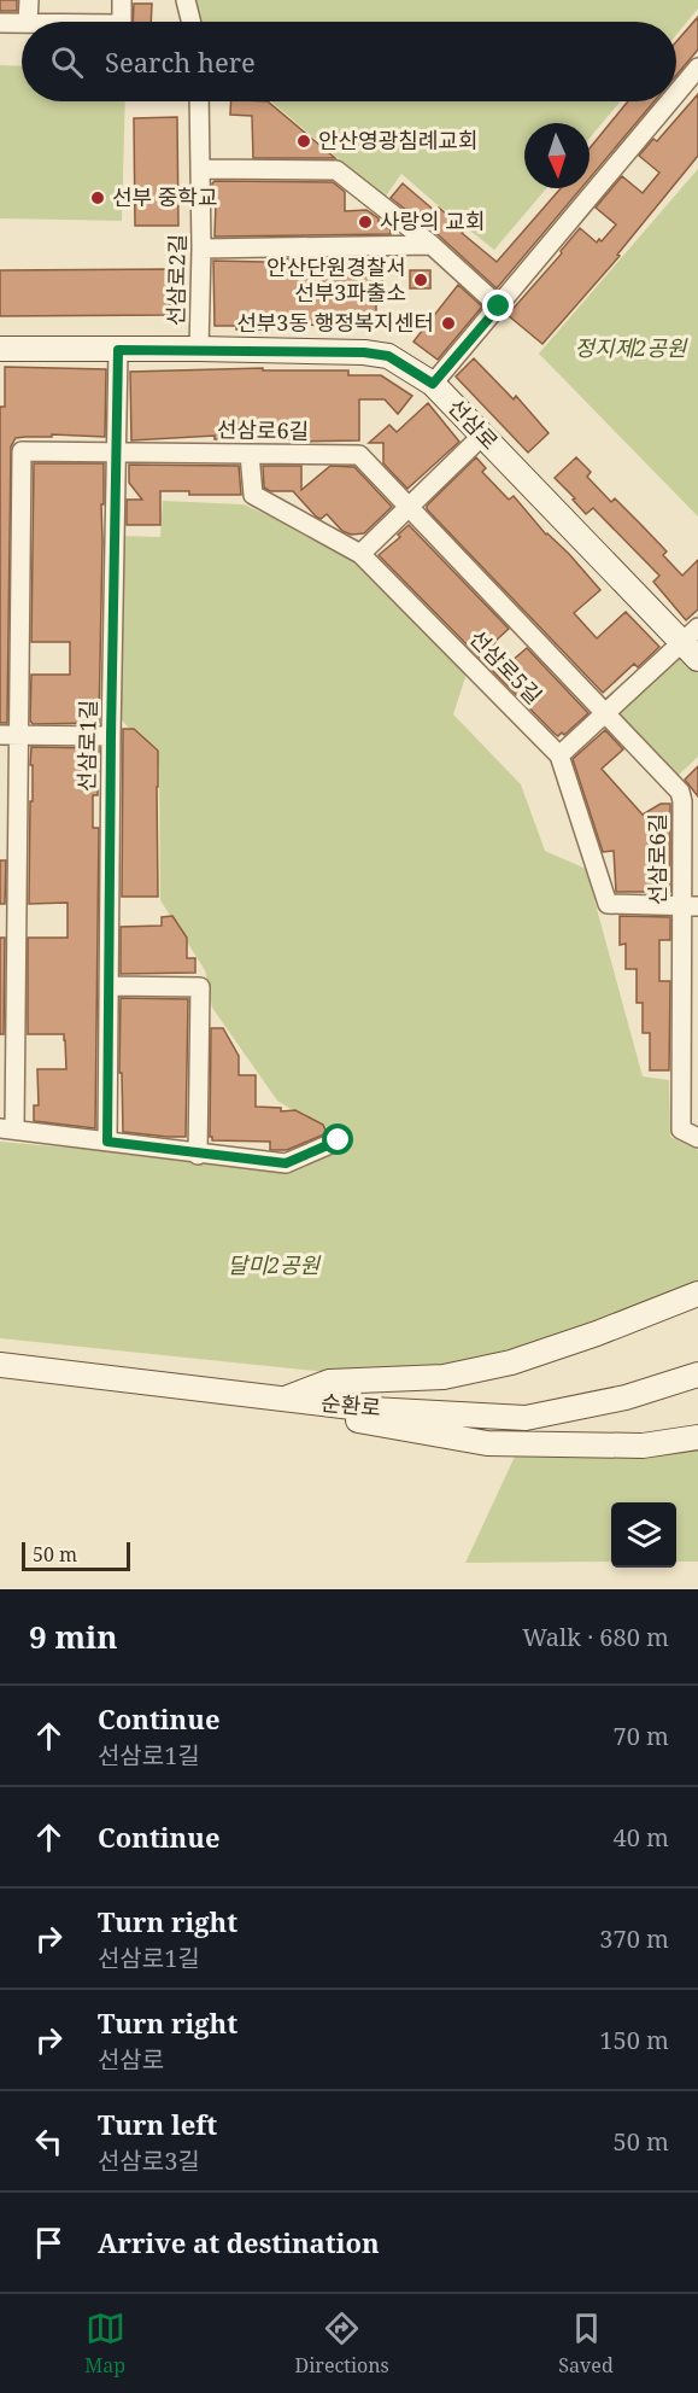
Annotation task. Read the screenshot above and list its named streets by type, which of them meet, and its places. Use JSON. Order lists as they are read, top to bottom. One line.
{"streets":{"main road":["선삼로","순환로"],"street":["선삼로2길","선삼로6길","선삼로5길","선삼로1길"]},"crossings":[["선삼로2길","선삼로"],["선삼로","선삼로1길"],["선삼로6길","선삼로5길"],["선삼로6길","선삼로1길"]],"parks":["정지제2공원","달미2공원"],"places":["안산영광침례교회","선부 중학교","사랑의 교회","안산단원경찰서 선부3파출소","선부3동 행정복지센터"],"scale_bar":"50 m","north":"bottom","page":{"search":"Search here","scale":"50 m","heading":["9 min","Walk · 680 m"],"list":[["Continue","선삼로1길","70 m"],["Continue","40 m"],["Turn right","선삼로1길","370 m"],["Turn right","선삼로","150 m"],["Turn left","선삼로3길","50 m"],"Arrive at destination"],"nav":["Map","Directions","Saved"]}}
